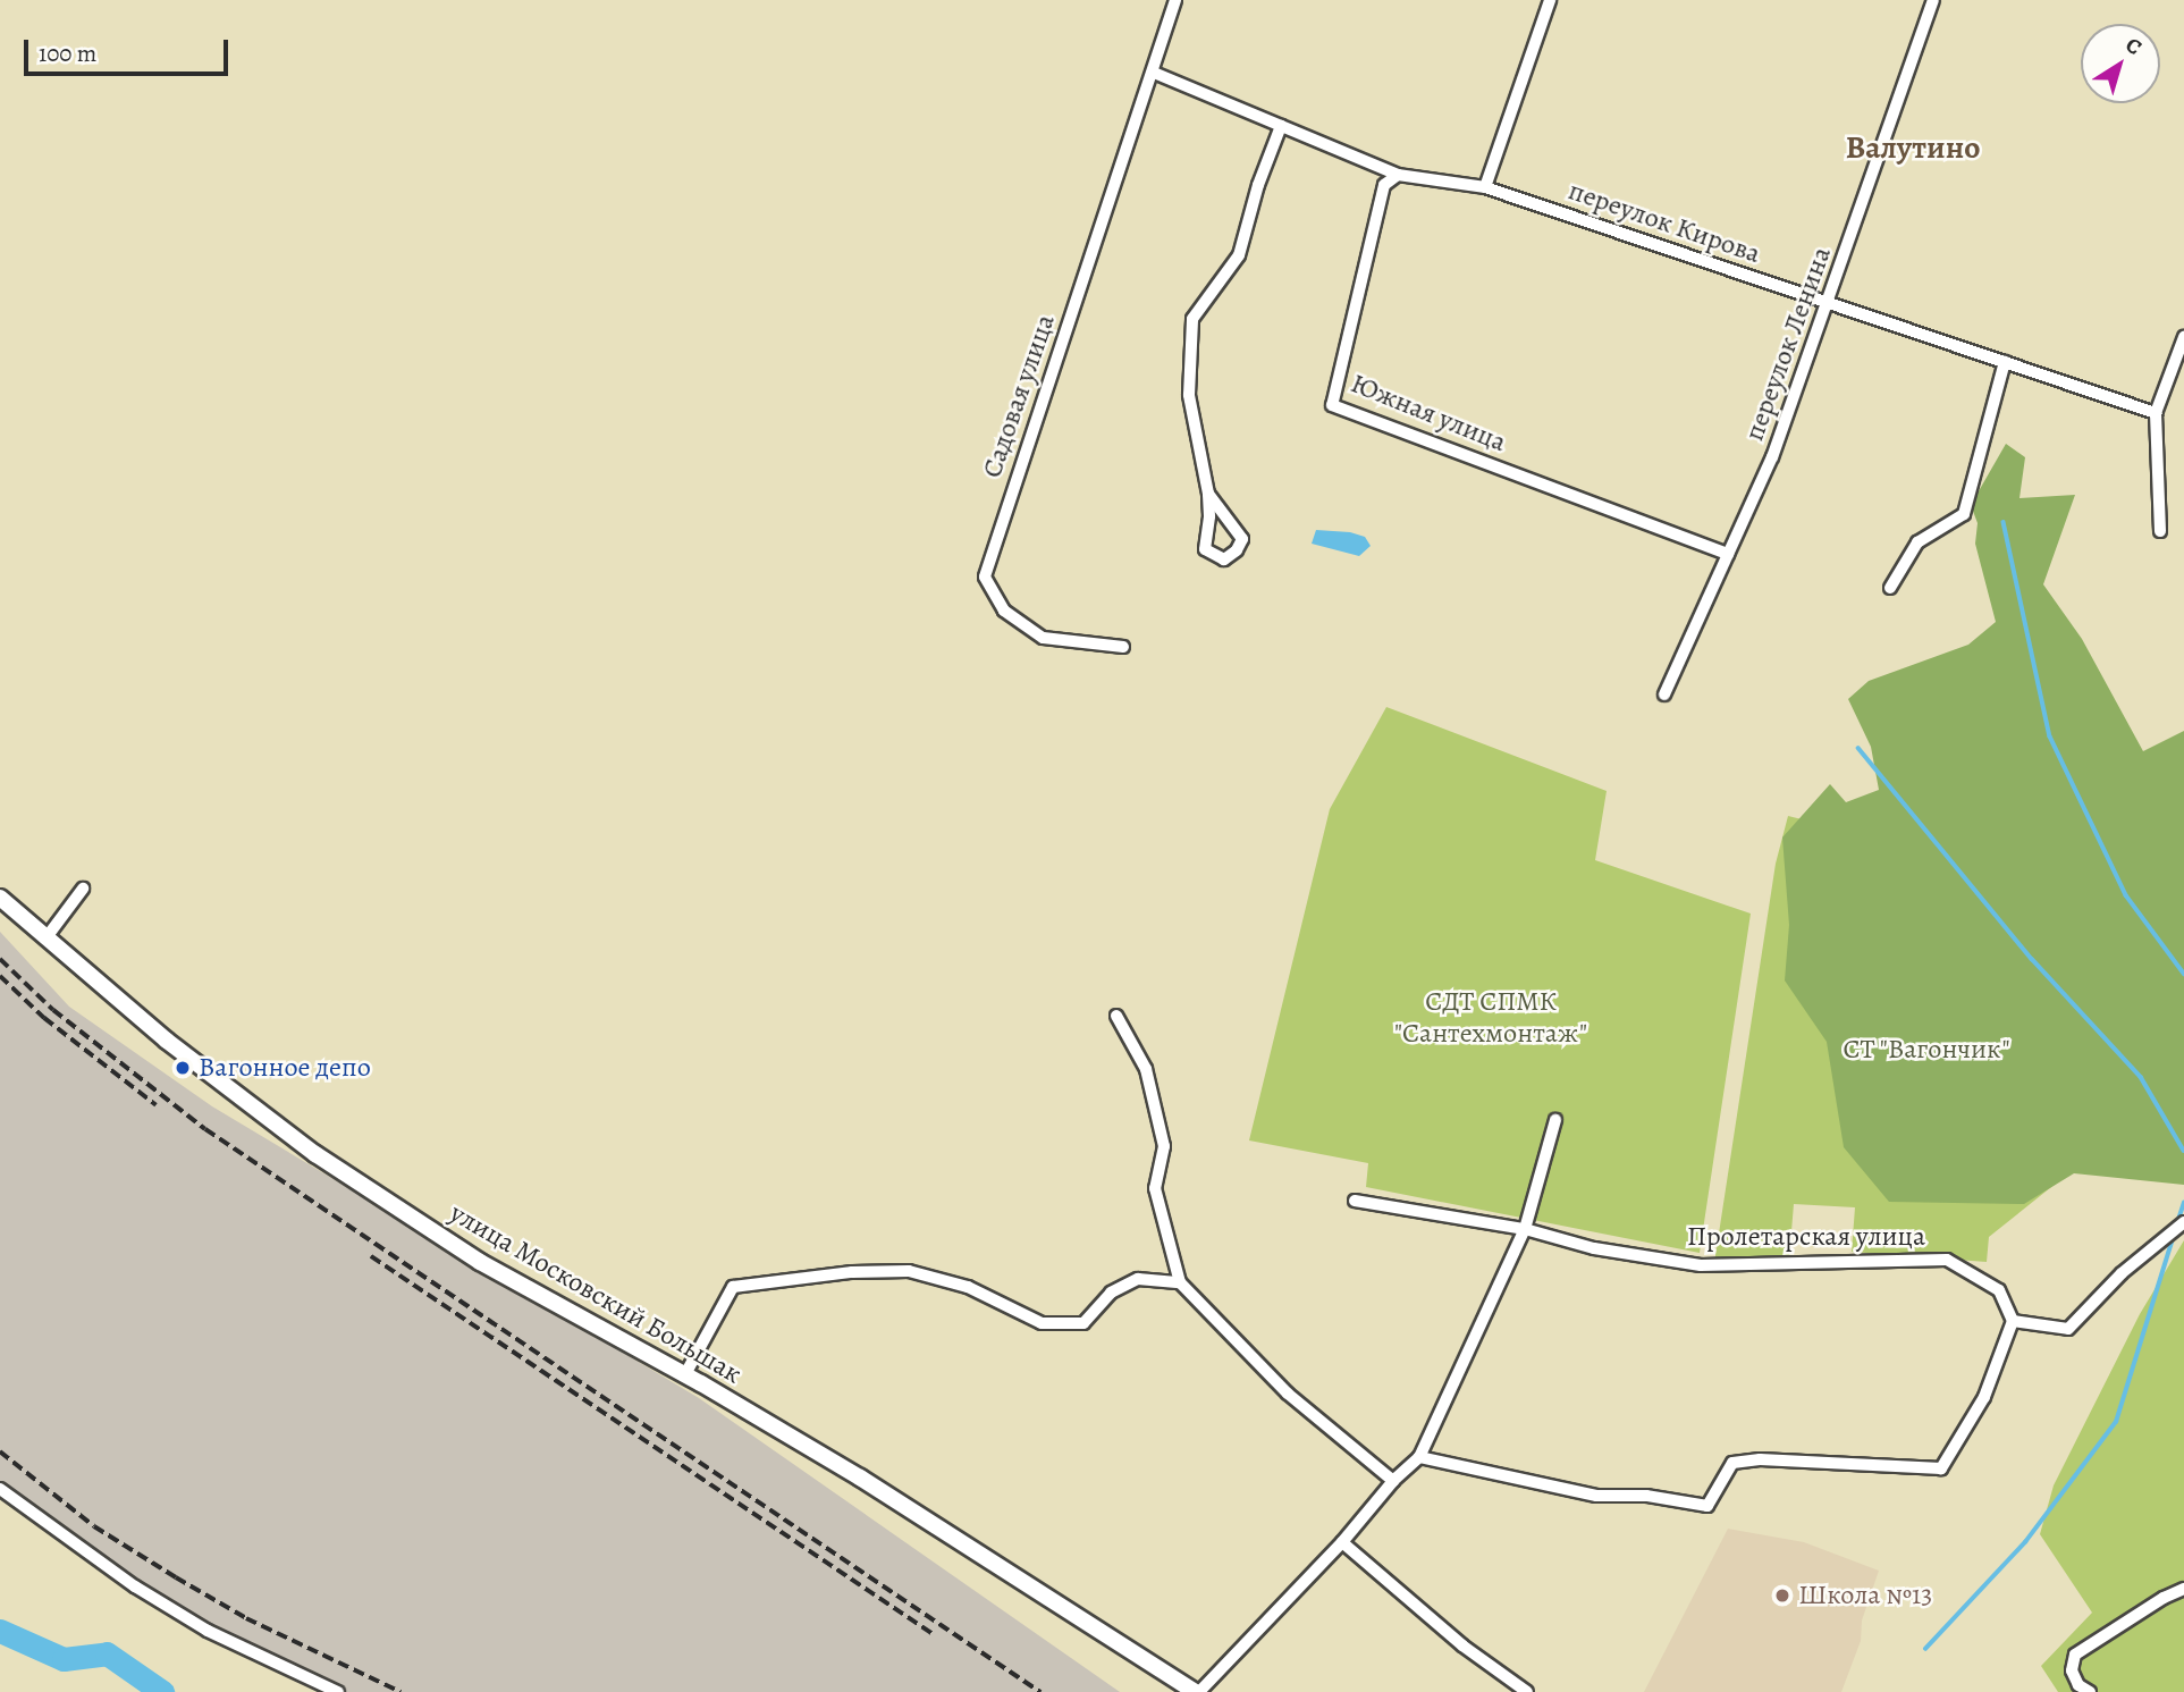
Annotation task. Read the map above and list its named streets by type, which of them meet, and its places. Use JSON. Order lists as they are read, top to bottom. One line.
{"streets":{"street":["переулок Кирова","переулок Ленина","Садовая улица","Южная улица","Пролетарская улица","улица Московский Большак"]},"crossings":[["переулок Кирова","переулок Ленина"],["переулок Ленина","Южная улица"]],"districts":["Валутино"],"parks":["СДТ СПМК \"Сантехмонтаж\"","СТ \"Вагончик\""],"places":["Вагонное депо","Школа №13"],"scale_bar":"100 m","north":"top right"}
